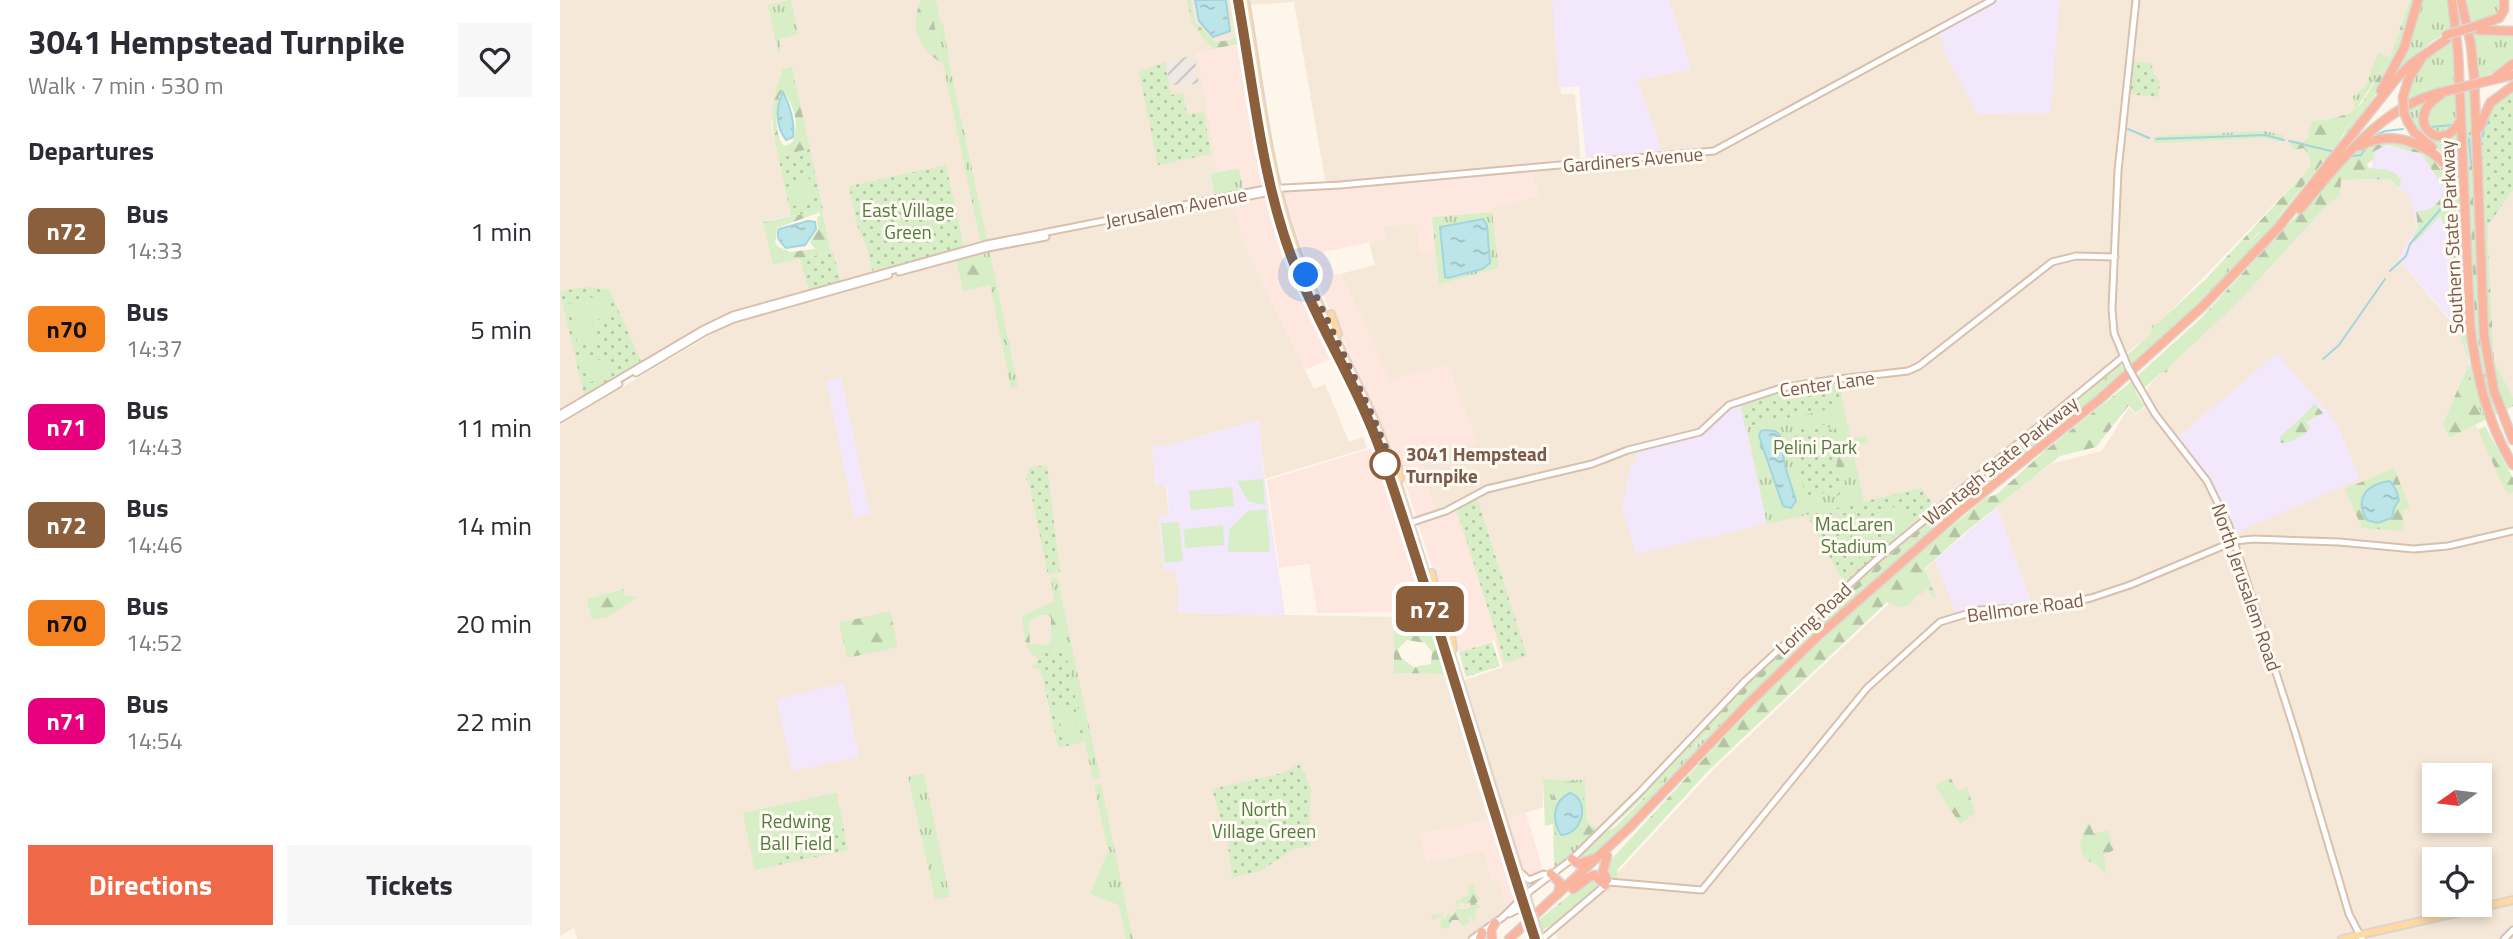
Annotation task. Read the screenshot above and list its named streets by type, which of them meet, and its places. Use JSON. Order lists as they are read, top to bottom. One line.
{"streets":{"highway":["Southern State Parkway","Wantagh State Parkway"],"main road":["Gardiners Avenue","Jerusalem Avenue","Center Lane","North Jerusalem Road","Bellmore Road","Loring Road"]},"crossings":[["Gardiners Avenue","Jerusalem Avenue"],["Center Lane","North Jerusalem Road"],["North Jerusalem Road","Bellmore Road"],["North Jerusalem Road","Loring Road"]],"parks":["East Village Green","Pelini Park","MacLaren Stadium","North Village Green","Redwing Ball Field"],"places":["3041 Hempstead Turnpike"],"lines":["bus line n72"],"north":"left","page":{"heading":[["3041 Hempstead Turnpike","Walk · 7 min · 530 m"],"Departures"],"on_map":"n72","list":[{"mark":"n72","name":"Bus","note":"14:33","value":"1 min"},{"mark":"n70","name":"Bus","note":"14:37","value":"5 min"},{"mark":"n71","name":"Bus","note":"14:43","value":"11 min"},{"mark":"n72","name":"Bus","note":"14:46","value":"14 min"},{"mark":"n70","name":"Bus","note":"14:52","value":"20 min"},{"mark":"n71","name":"Bus","note":"14:54","value":"22 min"}],"buttons":["Directions","Tickets"]}}
